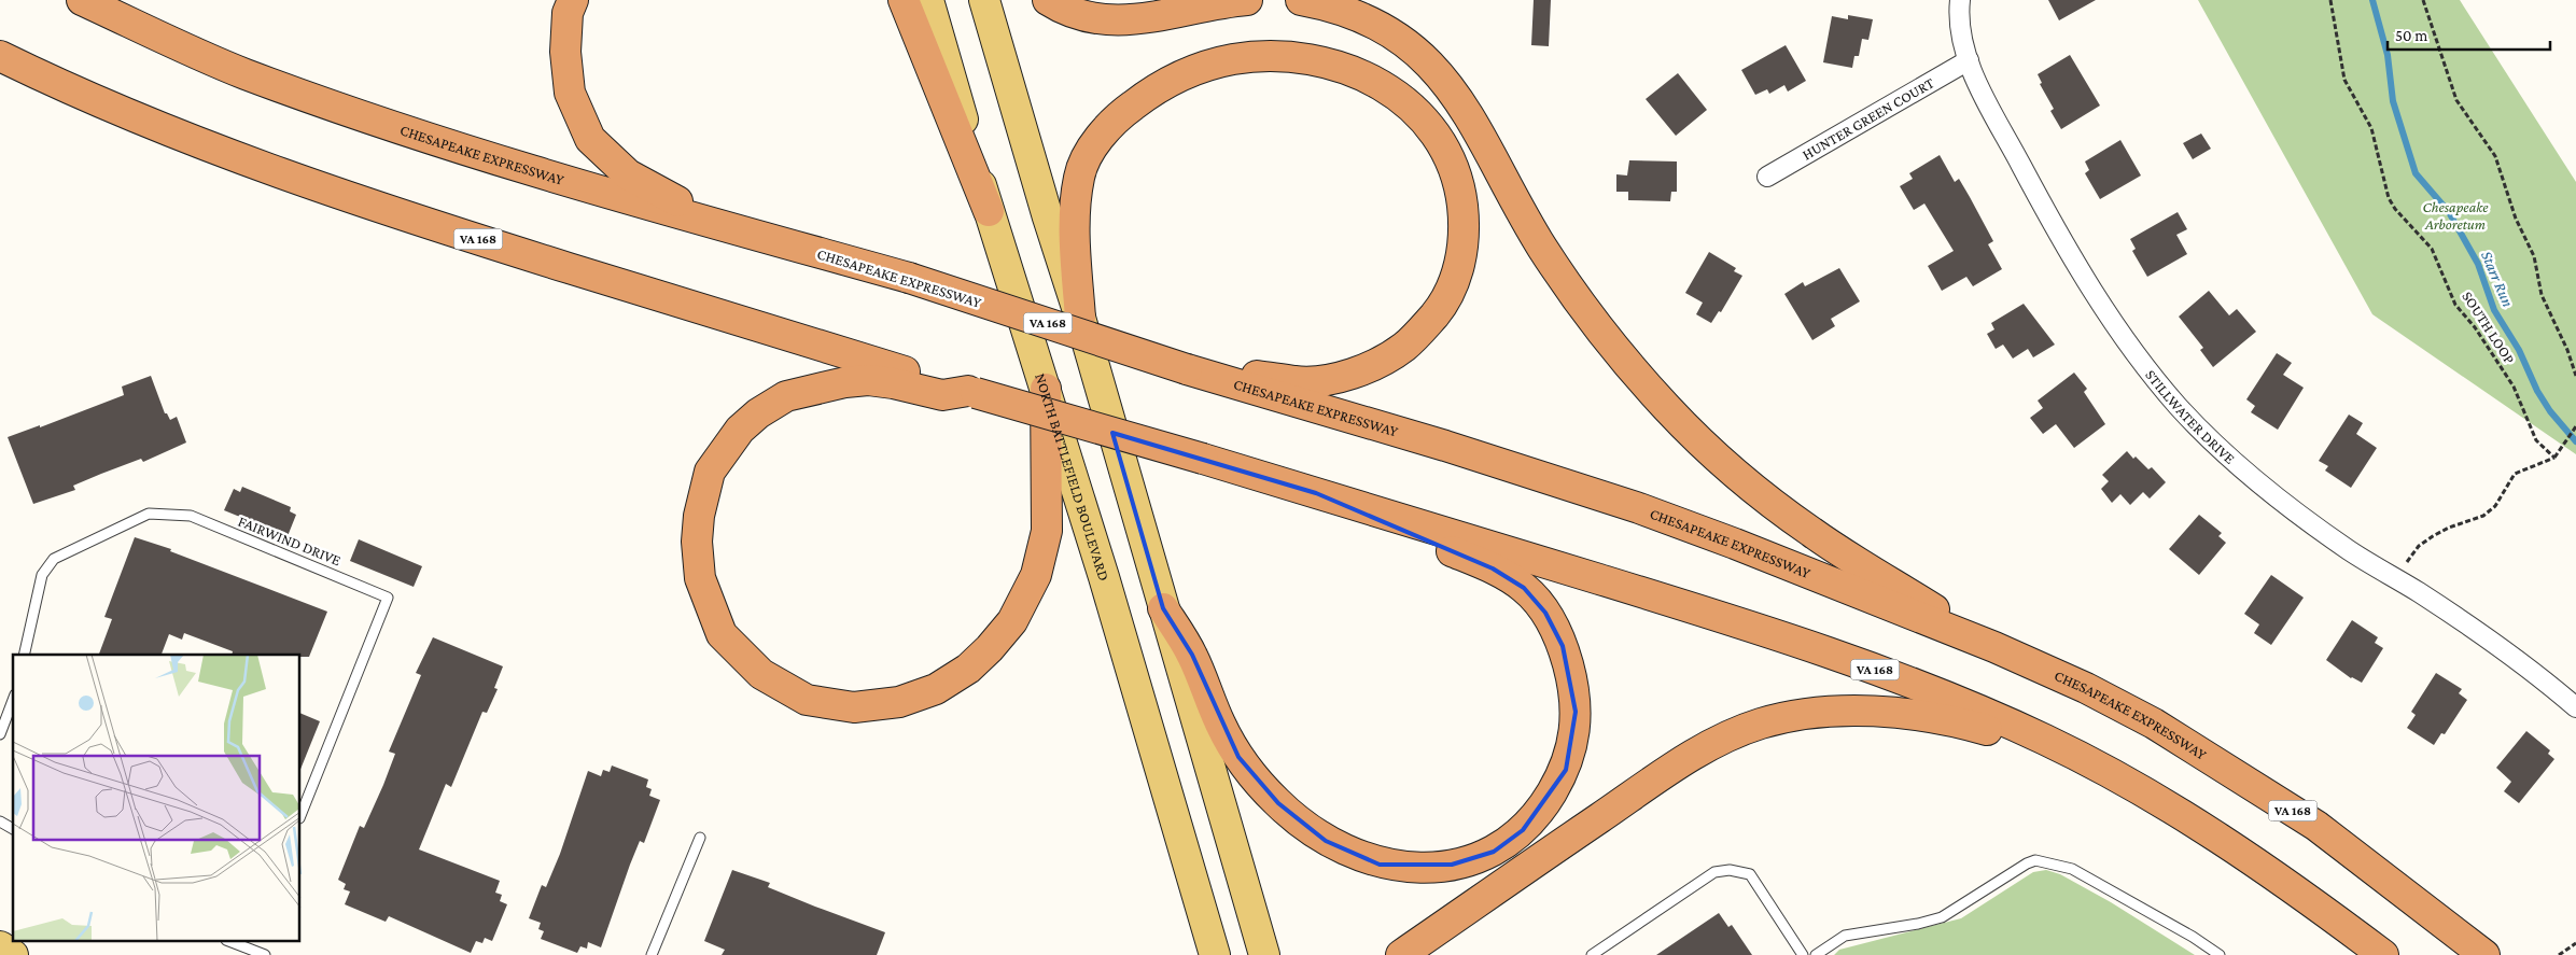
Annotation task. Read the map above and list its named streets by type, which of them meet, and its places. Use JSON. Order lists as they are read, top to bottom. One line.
{"streets":{"highway":["CHESAPEAKE EXPRESSWAY","VA 168"],"main road":["NORTH BATTLEFIELD BOULEVARD"],"street":["HUNTER GREEN COURT","STILLWATER DRIVE"],"lane":["FAIRWIND DRIVE"],"path":["SOUTH LOOP"]},"crossings":[["HUNTER GREEN COURT","STILLWATER DRIVE"]],"water":["Starr Run"],"parks":["Chesapeake Arboretum"],"scale_bar":"50 m"}
